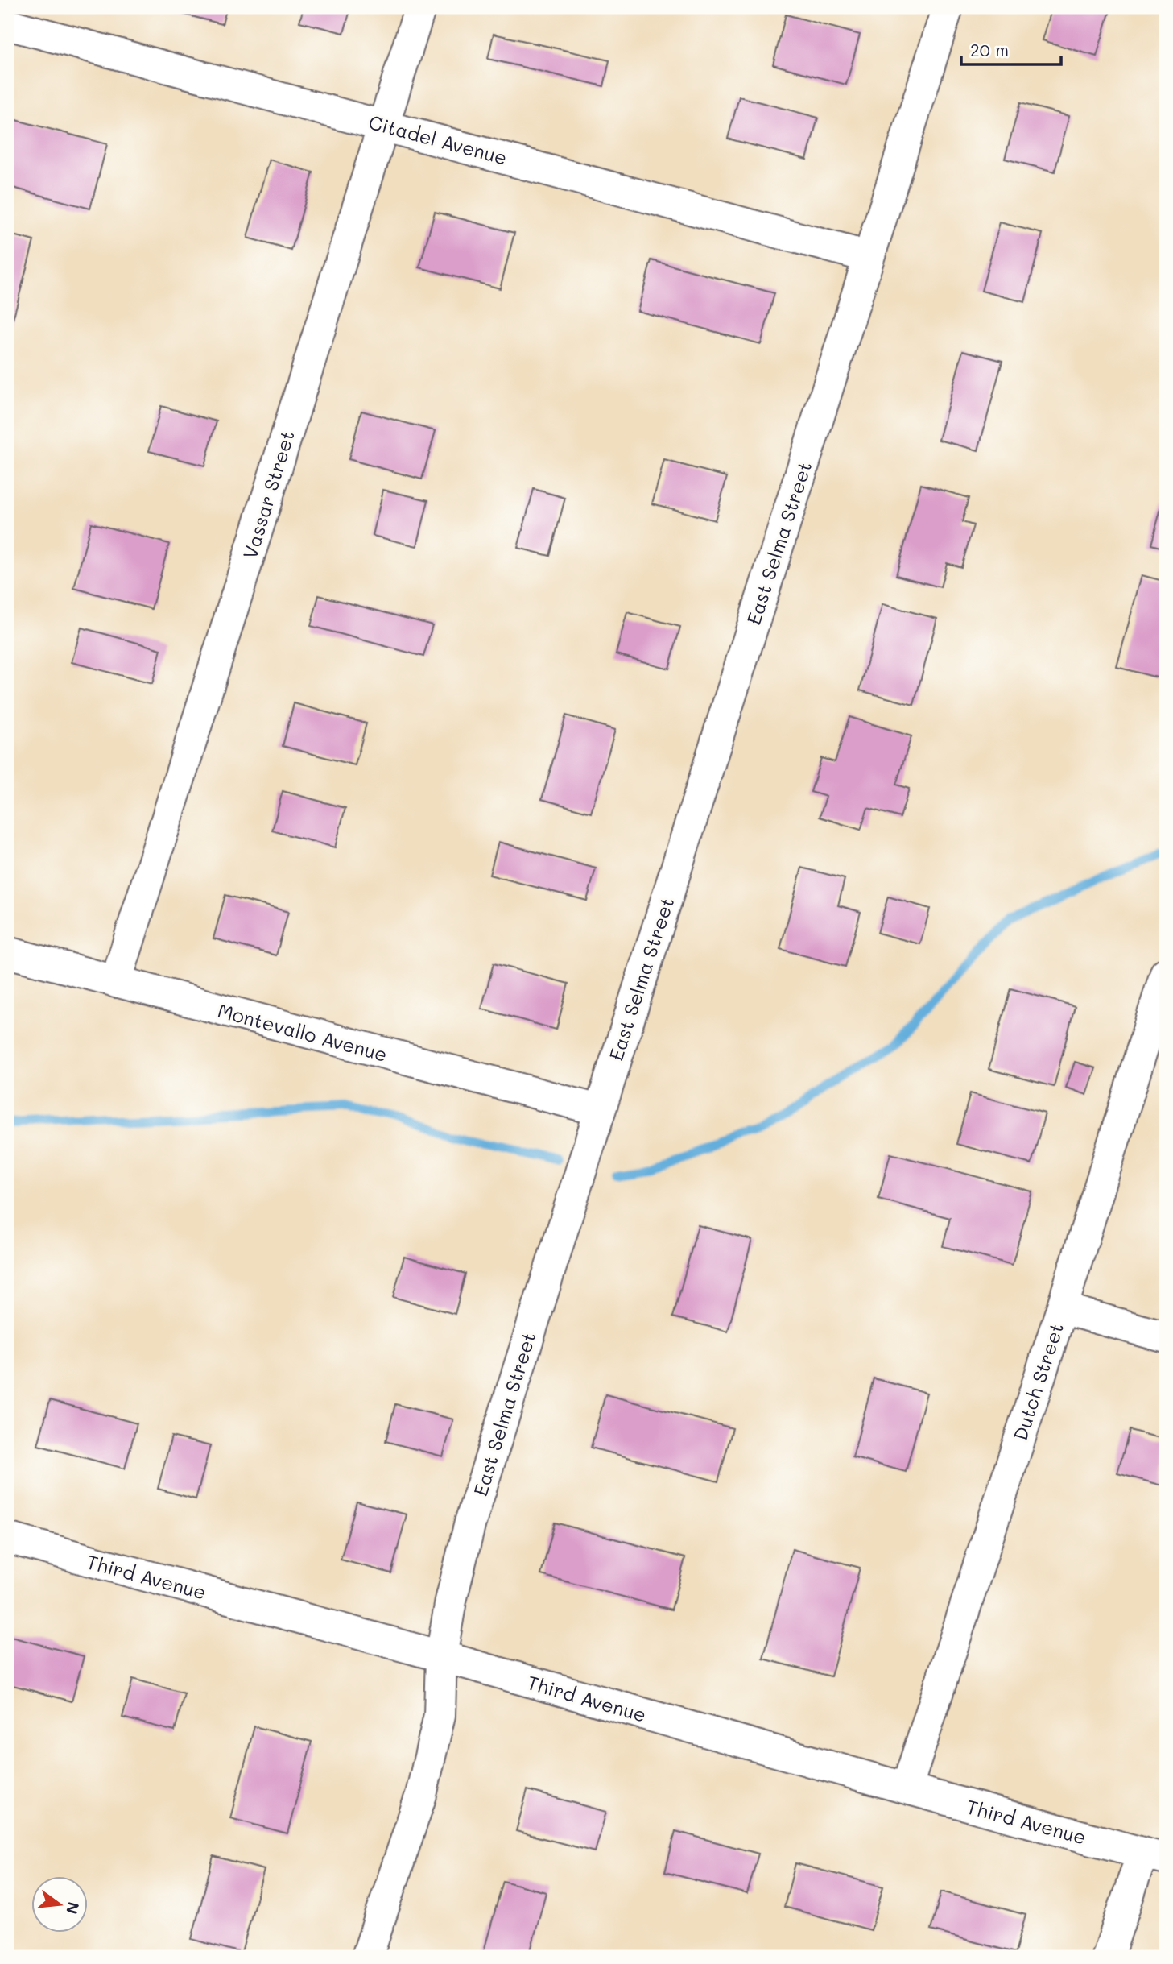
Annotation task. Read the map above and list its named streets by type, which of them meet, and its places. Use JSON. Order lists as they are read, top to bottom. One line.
{"streets":{"street":["Citadel Avenue","Vassar Street","East Selma Street","Montevallo Avenue","Dutch Street","Third Avenue"]},"crossings":[["Citadel Avenue","Vassar Street"],["Citadel Avenue","East Selma Street"],["Vassar Street","Montevallo Avenue"],["East Selma Street","Montevallo Avenue"],["East Selma Street","Third Avenue"],["Dutch Street","Third Avenue"]],"scale_bar":"20 m","north":"right"}
